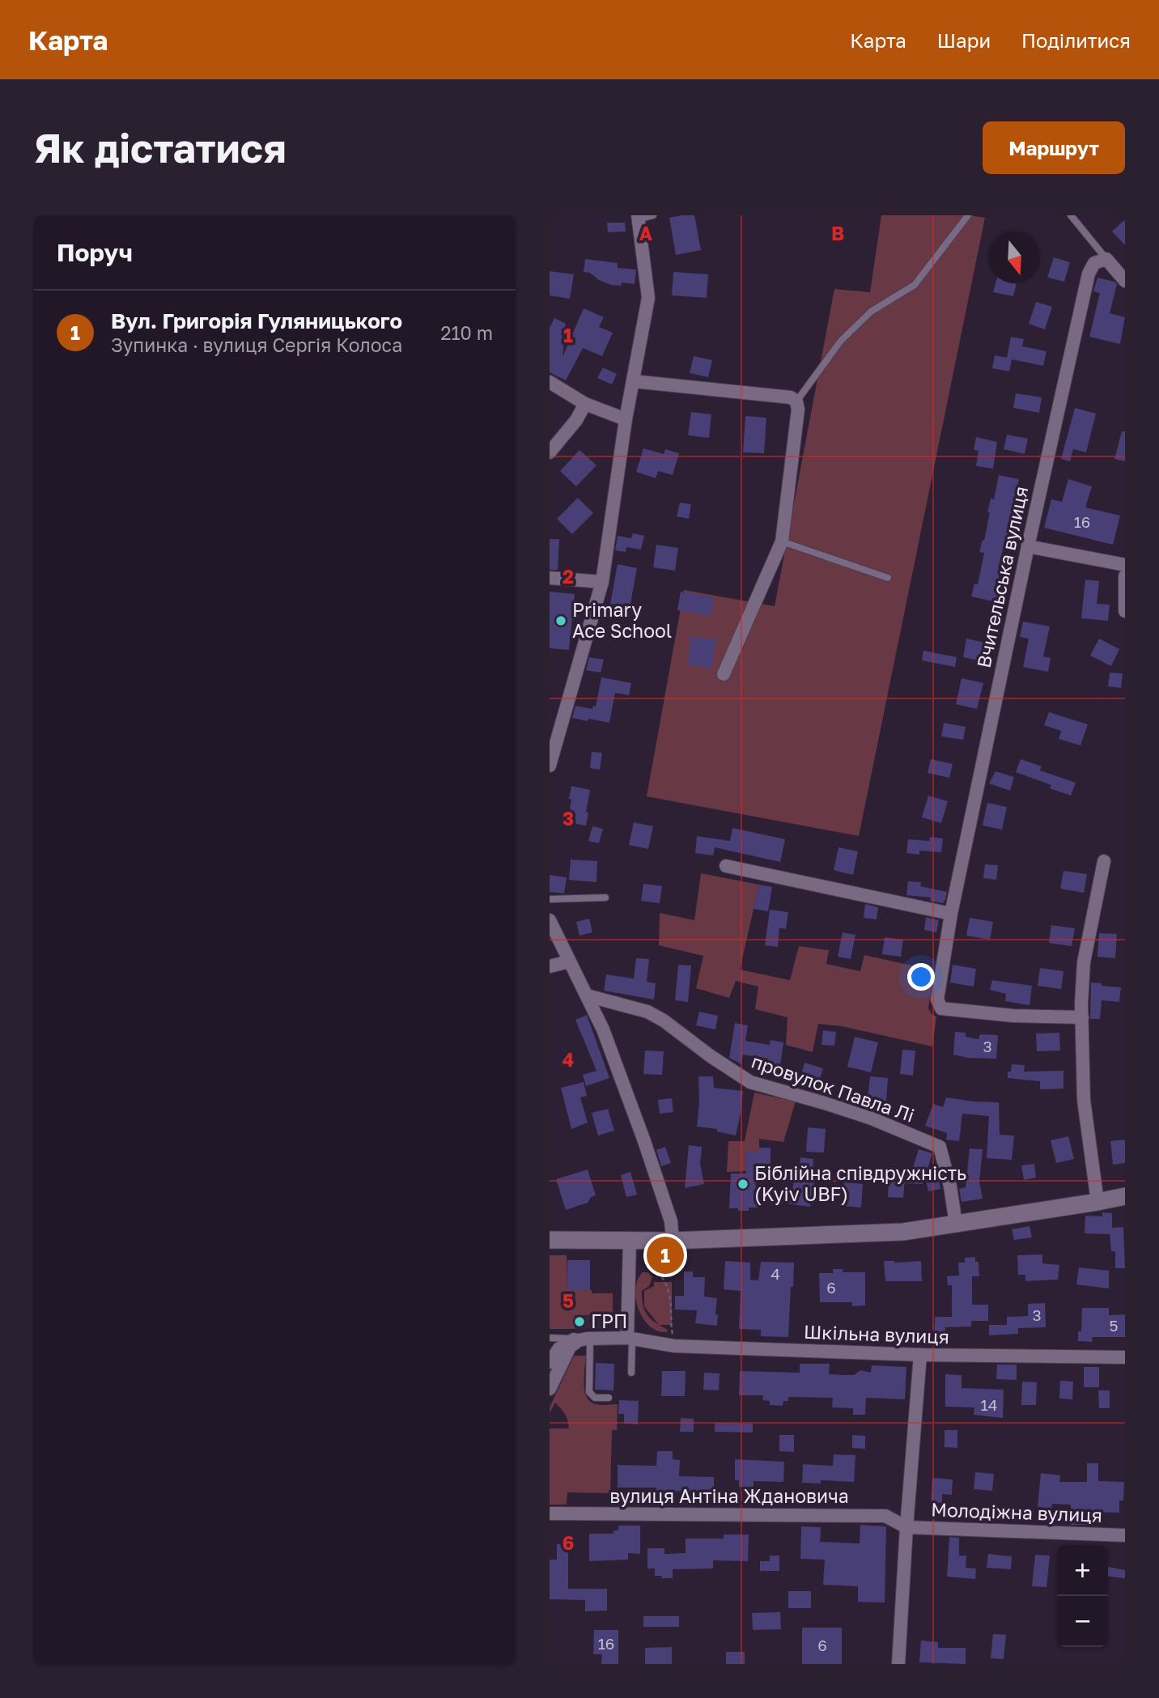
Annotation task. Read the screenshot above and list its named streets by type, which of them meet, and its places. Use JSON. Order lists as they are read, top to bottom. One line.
{"streets":{"street":["Вчительська вулиця","провулок Павла Лі","Шкільна вулиця","вулиця Антіна Ждановича","Молодіжна вулиця"]},"crossings":[["вулиця Антіна Ждановича","Молодіжна вулиця"]],"places":["Primary Ace School","Біблійна співдружність (Kyiv UBF)","ГРП"],"house_numbers":["16","3","4","6","3","5","14","16","6"],"north":"bottom","page":{"header":"Карта","nav":["Карта","Шари","Поділитися"],"buttons":"Маршрут","title":"Як дістатися","heading":"Поруч","list":[{"mark":"1","name":"Вул. Григорія Гуляницького","note":"Зупинка · вулиця Сергія Колоса","value":"210 m"}],"pins":"1","map_buttons":["+","−"]},"grid":{"columns":["A","B"],"rows":["1","2","3","4","5","6"]}}
